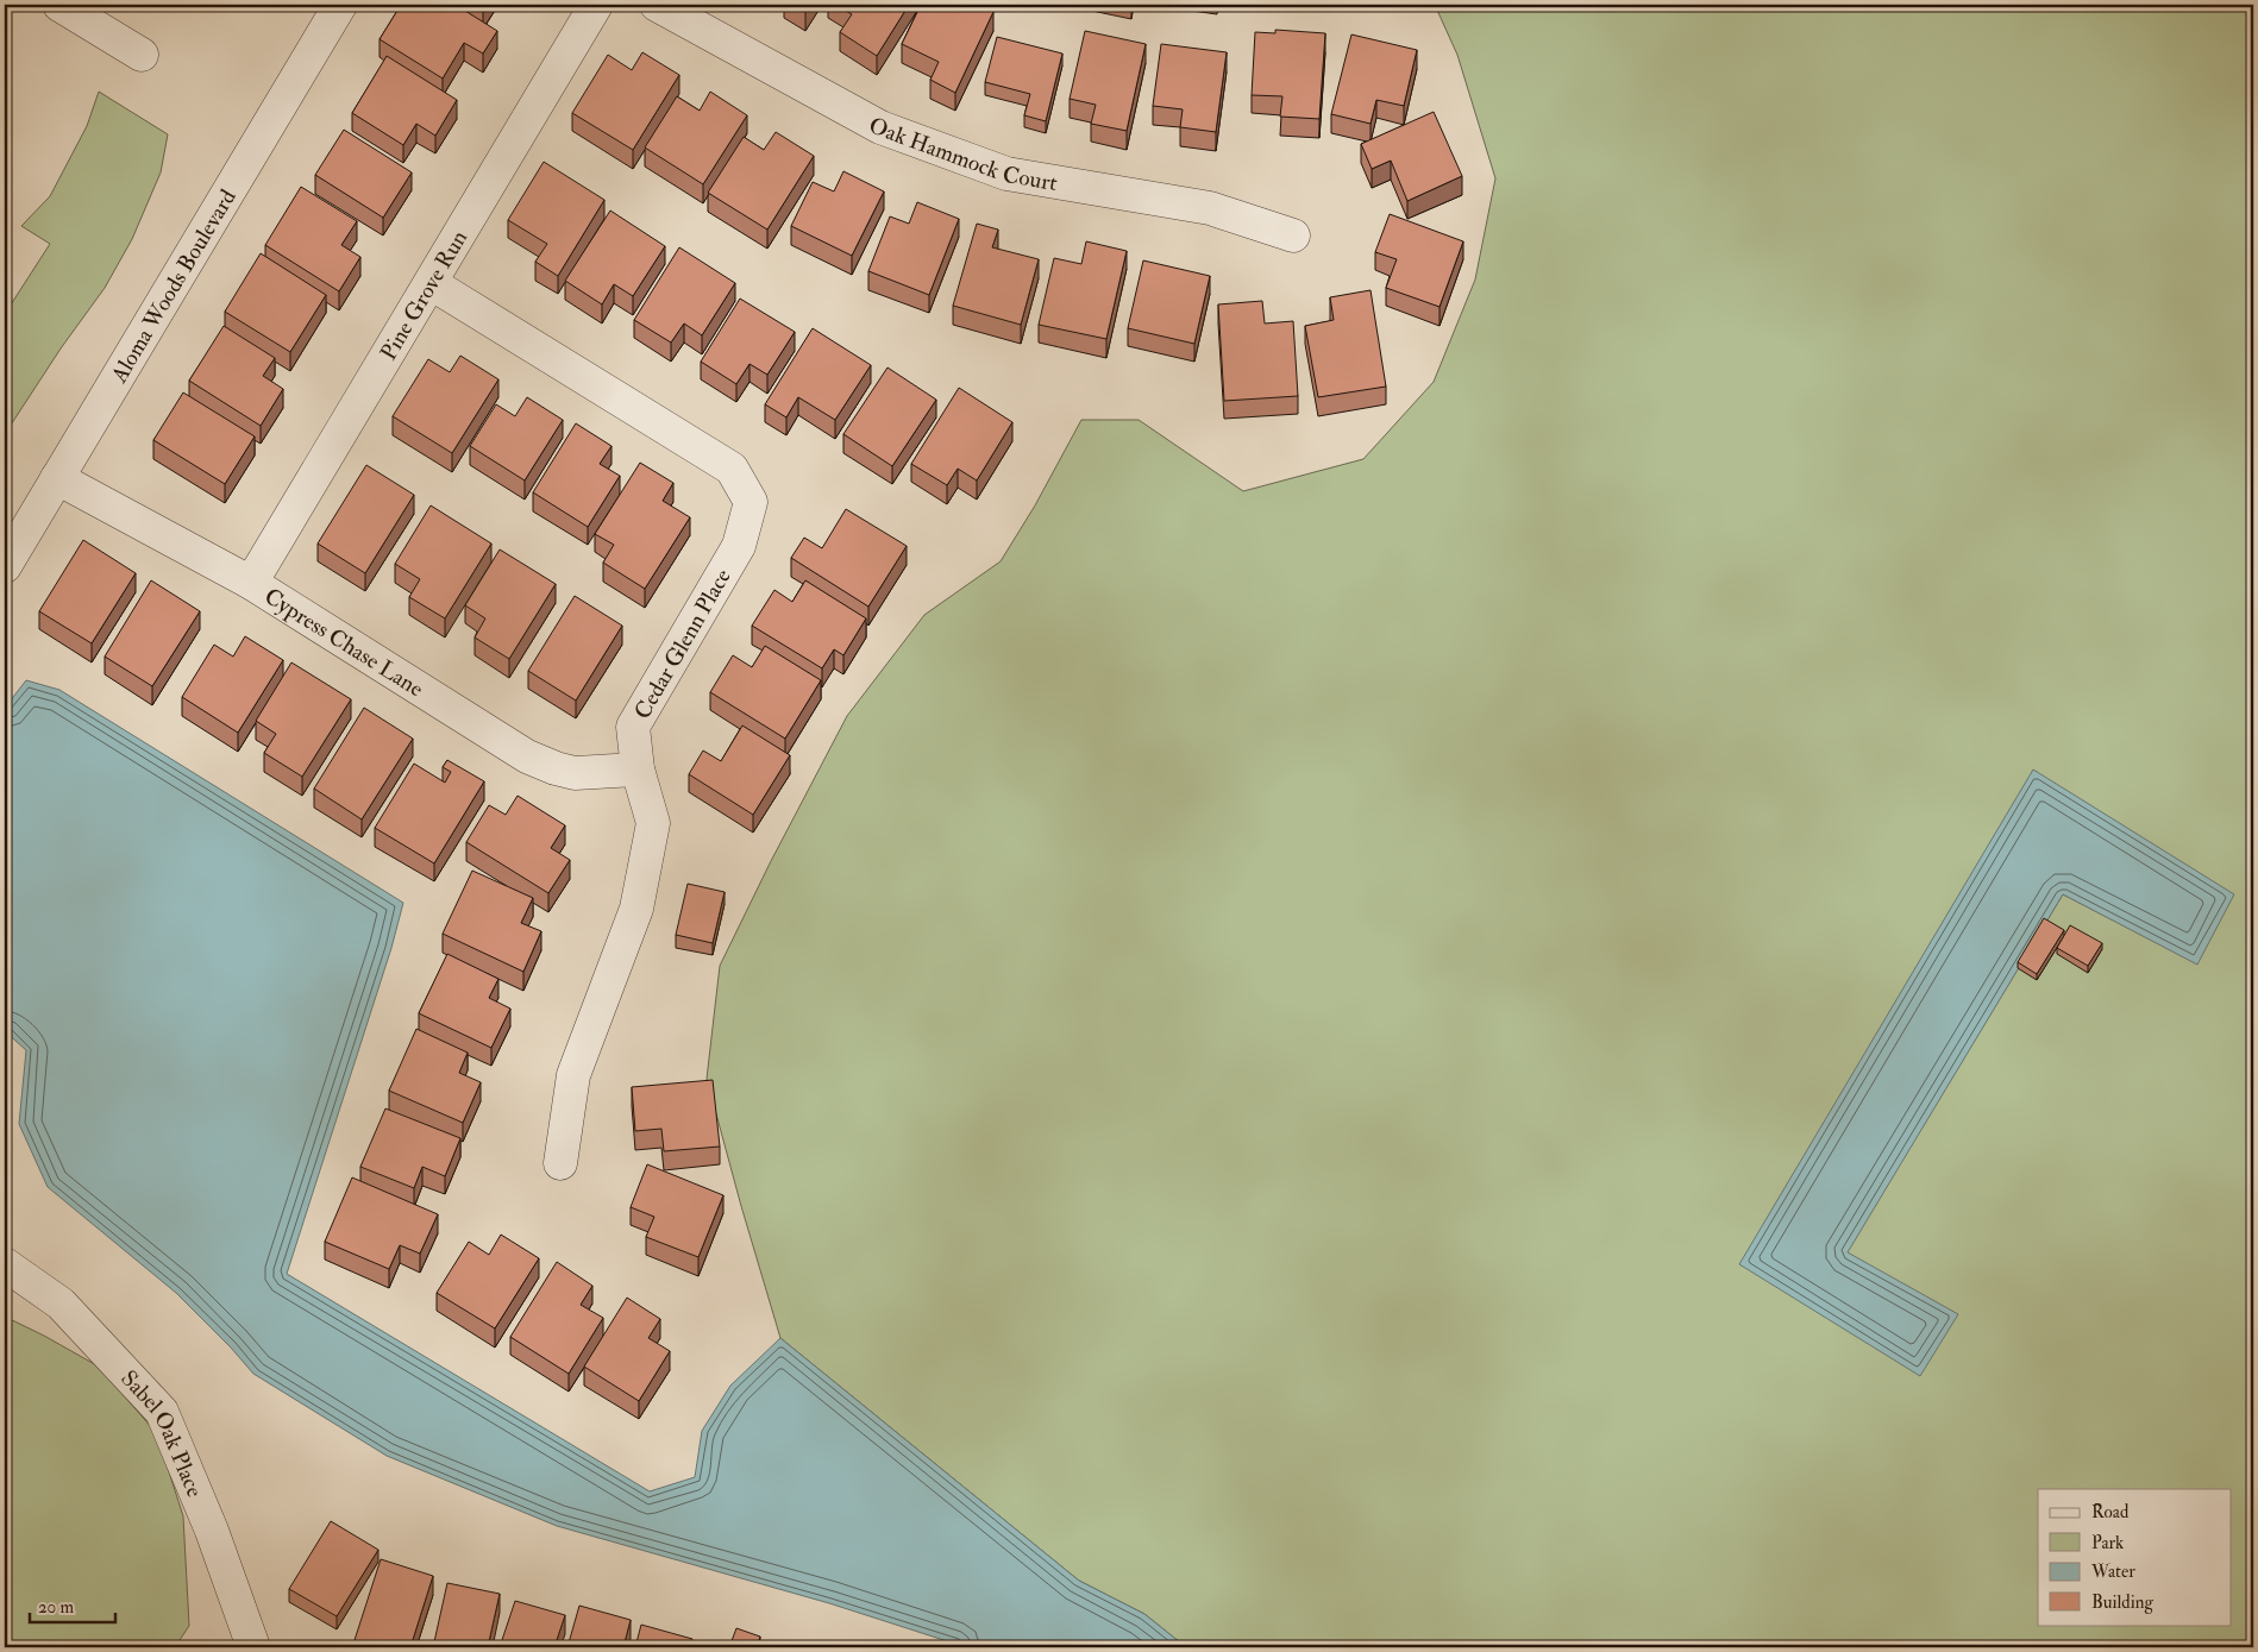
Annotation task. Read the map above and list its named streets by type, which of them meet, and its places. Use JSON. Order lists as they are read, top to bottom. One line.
{"streets":{"street":["Oak Hammock Court","Aloma Woods Boulevard","Pine Grove Run","Cypress Chase Lane","Cedar Glenn Place","Sabel Oak Place"]},"crossings":[["Aloma Woods Boulevard","Cypress Chase Lane"],["Pine Grove Run","Cypress Chase Lane"],["Pine Grove Run","Cedar Glenn Place"],["Cypress Chase Lane","Cedar Glenn Place"]],"legend":["Road","Park","Water","Building"],"scale_bar":"20 m"}
